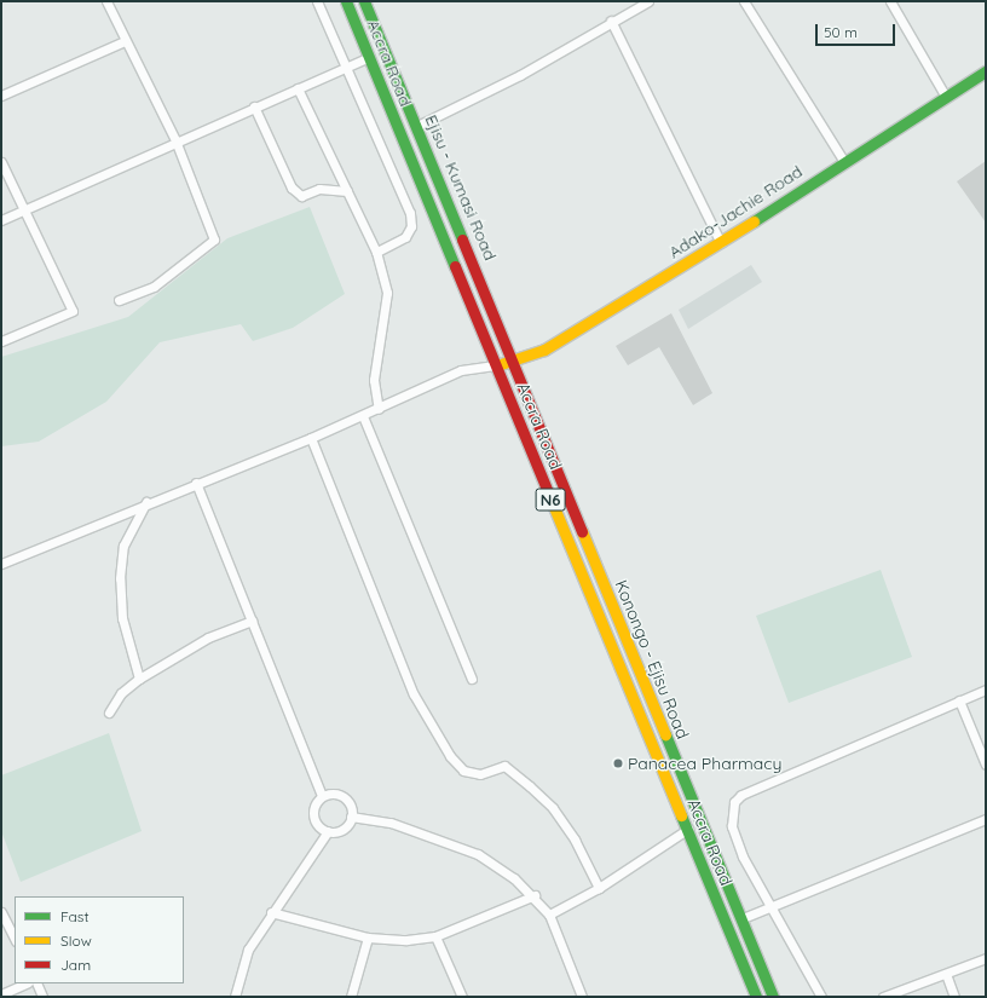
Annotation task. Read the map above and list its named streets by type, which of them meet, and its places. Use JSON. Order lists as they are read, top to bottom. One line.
{"streets":{"main road":["Accra Road","Ejisu - Kumasi Road","Adako-Jachie Road","N6","Konongo - Ejisu Road"]},"crossings":[["Accra Road","Adako-Jachie Road"],["Ejisu - Kumasi Road","Adako-Jachie Road"],["Ejisu - Kumasi Road","Konongo - Ejisu Road"],["Adako-Jachie Road","Konongo - Ejisu Road"]],"places":["Panacea Pharmacy"],"legend":["Fast","Slow","Jam"],"scale_bar":"50 m"}
